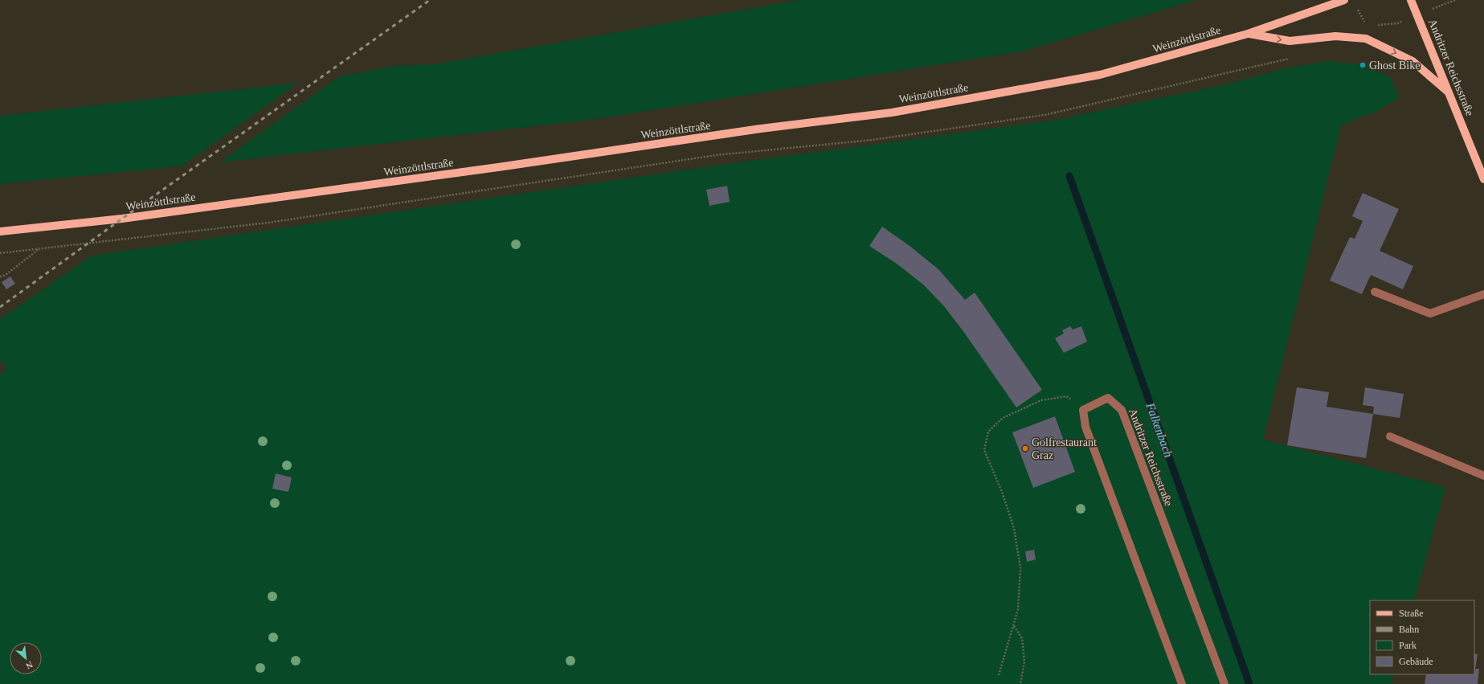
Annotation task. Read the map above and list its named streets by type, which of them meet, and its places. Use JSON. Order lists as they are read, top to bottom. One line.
{"streets":{"main road":["Weinzöttlstraße","Andritzer Reichsstraße"]},"water":["Falkenbach"],"places":["Ghost Bike","Golfrestaurant Graz"],"legend":["Straße","Bahn","Park","Gebäude"],"north":"bottom right"}
